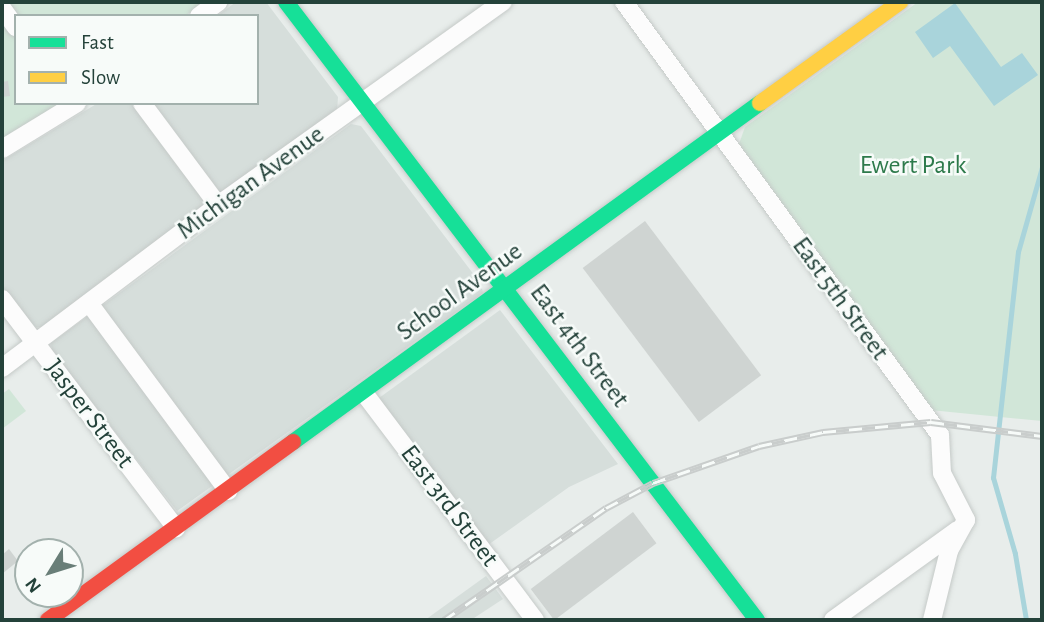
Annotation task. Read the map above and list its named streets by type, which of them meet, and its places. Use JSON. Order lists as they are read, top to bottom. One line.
{"streets":{"street":["Michigan Avenue","School Avenue","East 5th Street","East 4th Street","Jasper Street","East 3rd Street"]},"crossings":[["Michigan Avenue","East 4th Street"],["Michigan Avenue","Jasper Street"],["School Avenue","East 5th Street"],["School Avenue","East 4th Street"],["School Avenue","Jasper Street"],["School Avenue","East 3rd Street"]],"parks":["Ewert Park"],"legend":["Fast","Slow"],"north":"bottom left"}
